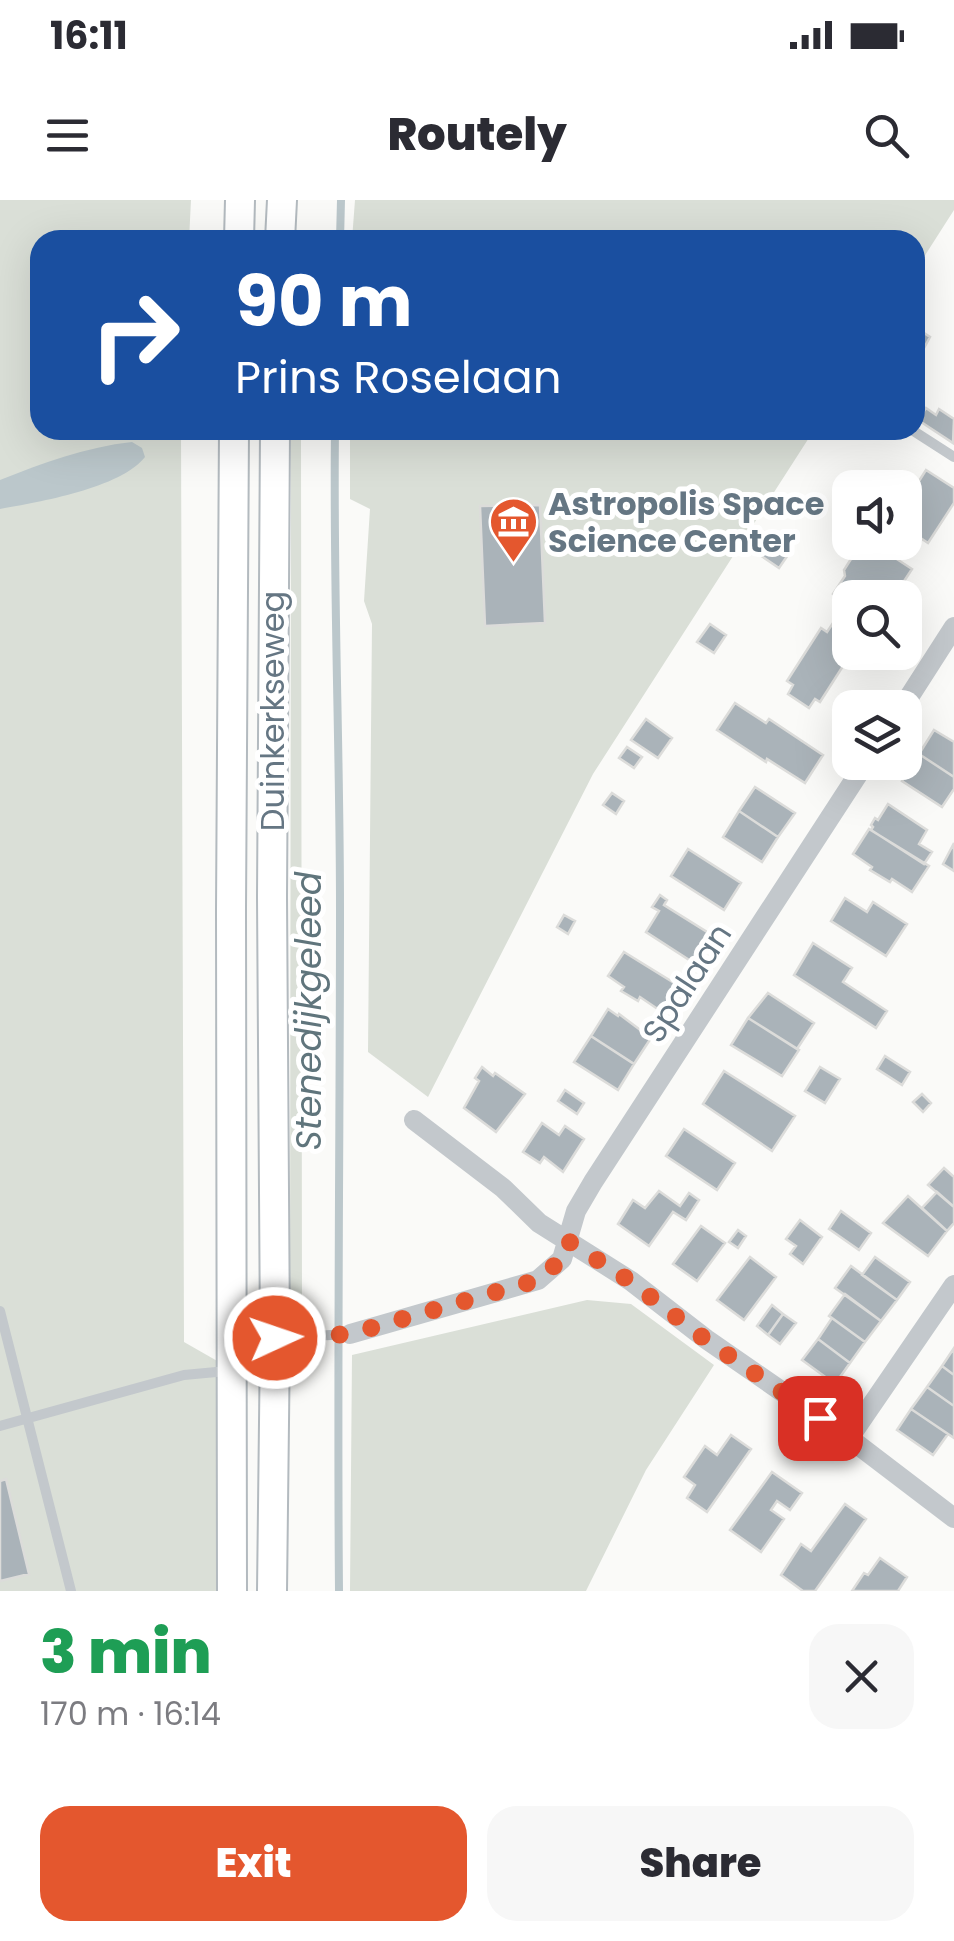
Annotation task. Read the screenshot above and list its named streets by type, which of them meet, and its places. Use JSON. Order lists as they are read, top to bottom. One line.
{"streets":{"main road":["Duinkerkseweg"],"street":["Spalaan"]},"water":["Stenedijkgeleed"],"places":{"museum":["Astropolis Space Science Center"]},"page":{"status":"16:11","header":"Routely","turn":["90 m","Prins Roselaan"],"heading":["3 min","170 m · 16:14"],"buttons":["Exit","Share"]}}
